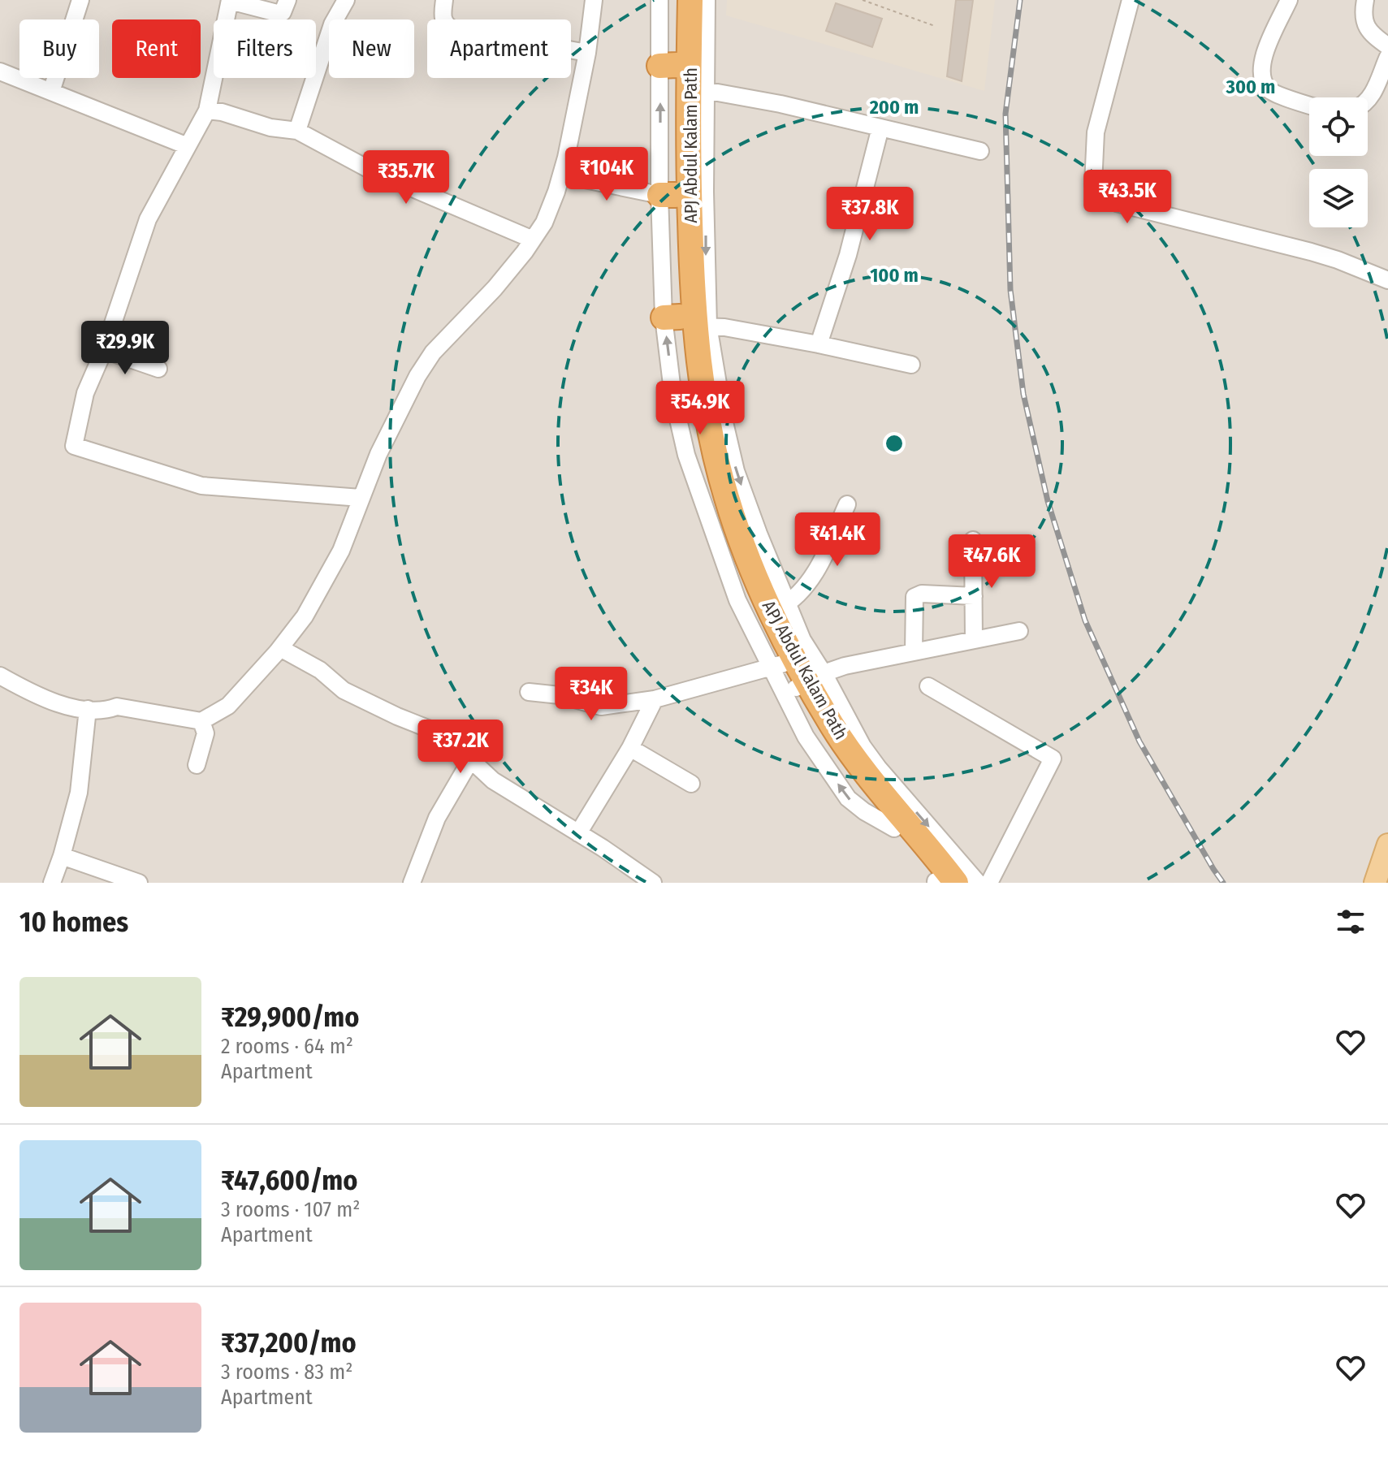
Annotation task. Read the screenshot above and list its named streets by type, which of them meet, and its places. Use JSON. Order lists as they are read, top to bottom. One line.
{"streets":{"highway":["APJ Abdul Kalam Path"]},"page":{"chip":["Buy","Rent","Filters","New","Apartment"],"price":["₹104K","₹35.7K","₹43.5K","₹37.8K","₹29.9K","₹54.9K","₹41.4K","₹47.6K","₹34K","₹37.2K"],"heading":"10 homes","list":[{"name":"₹29,900/mo","note":"2 rooms · 64 m² · Apartment"},{"name":"₹47,600/mo","note":"3 rooms · 107 m² · Apartment"},{"name":"₹37,200/mo","note":"3 rooms · 83 m² · Apartment"}]},"rings":["300 m","200 m","100 m"]}
